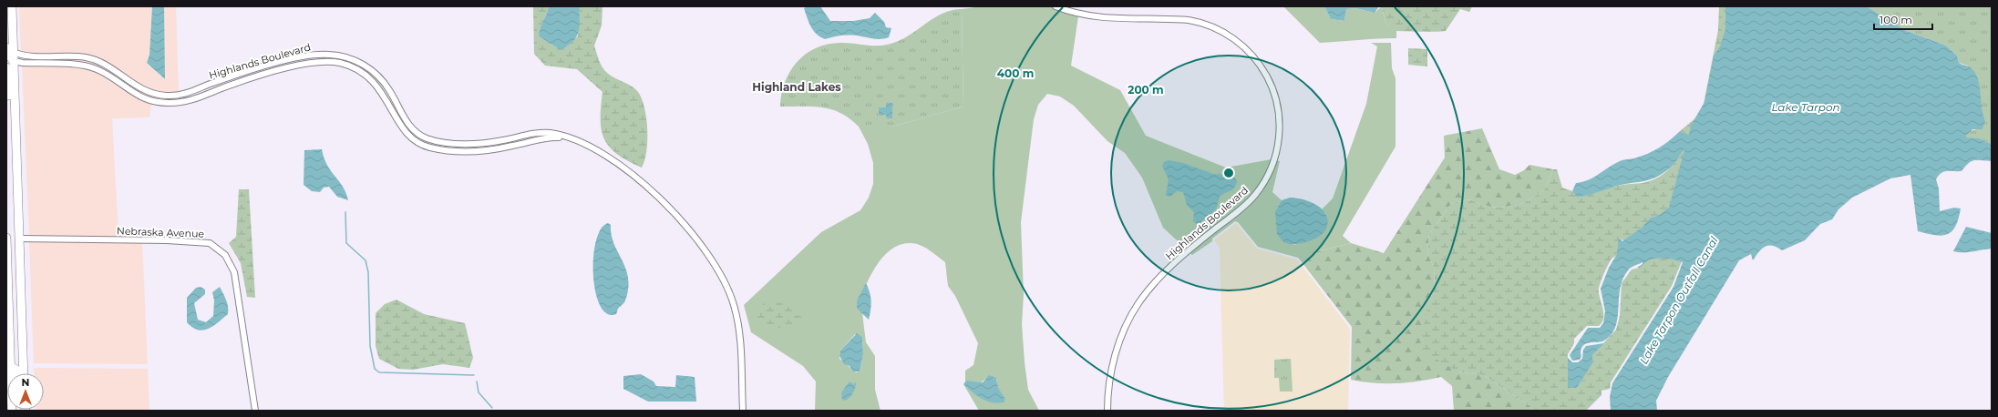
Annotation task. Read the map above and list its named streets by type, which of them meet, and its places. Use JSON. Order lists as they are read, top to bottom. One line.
{"streets":{"street":["Highlands Boulevard","Nebraska Avenue"]},"districts":["Highland Lakes"],"water":["Lake Tarpon","Lake Tarpon Outfall Canal"],"scale_bar":"100 m","north":"top","rings":["400 m","200 m"]}
